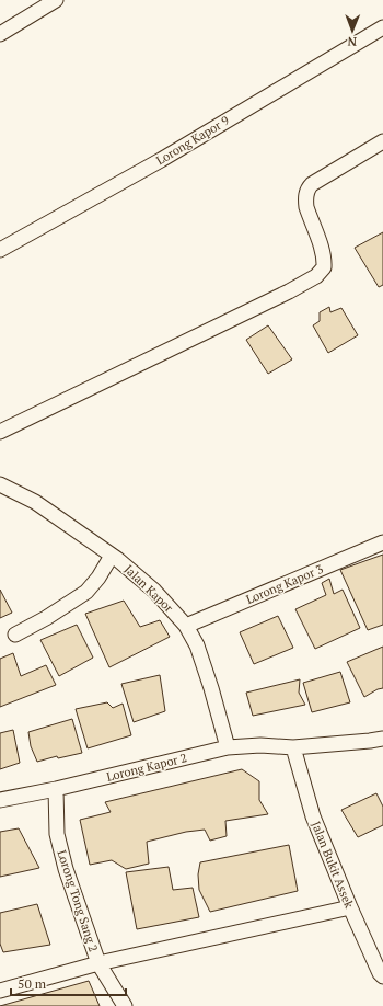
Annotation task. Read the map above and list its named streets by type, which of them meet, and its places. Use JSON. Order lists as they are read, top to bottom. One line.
{"streets":{"street":["Lorong Kapor 9","Lorong Kapor 3","Jalan Kapor","Lorong Kapor 2","Jalan Bukit Assek","Lorong Tong Sang 2"]},"crossings":[["Lorong Kapor 3","Jalan Kapor"],["Jalan Kapor","Lorong Kapor 2"],["Lorong Kapor 2","Jalan Bukit Assek"],["Lorong Kapor 2","Lorong Tong Sang 2"]],"scale_bar":"50 m","north":"bottom"}
